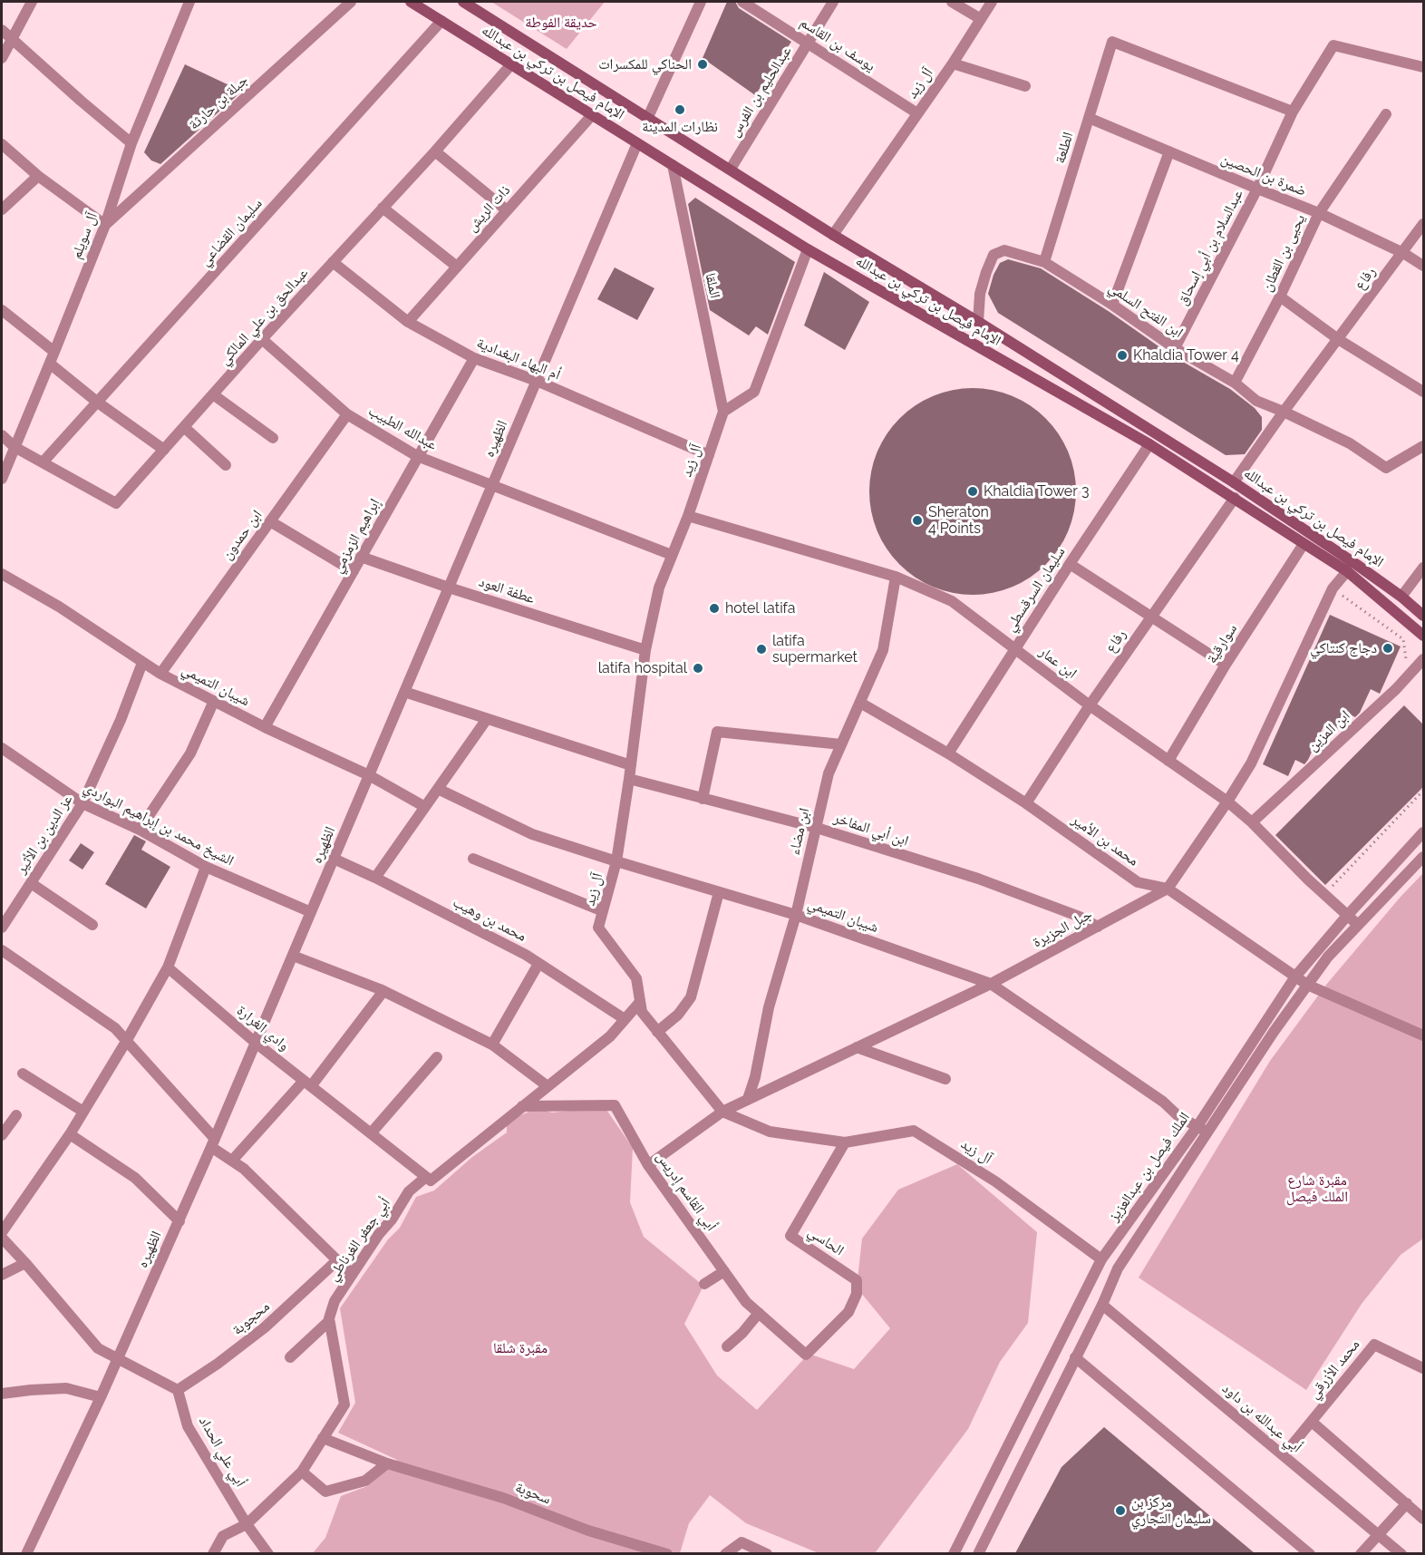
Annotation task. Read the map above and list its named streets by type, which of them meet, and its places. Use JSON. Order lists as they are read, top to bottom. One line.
{"streets":{"main road":["الإمام فيصل بن تركي بن عبدالله"],"street":["يوسف بن القاسم","آل زيد","عبدالحليم بن الفرس","جبلة بن حارثة","الطلعة","ضمرة بن الحصين","ذات الريش","سليمان القضاعي","آل سويلم","عبدالسلام بن أبي إسحاق","يحيى بن القطان","رفاع","الملقا","ابن الفتح السلمي","عبدالحق بن علي المالكي","أم البهاء البغدادية","عبدالله الطبيب","الظهيره","ابن حمدون","إبراهيم الزمزمي","سليمان السرقسطي","عطفة العود","سوارقية","ابن عمار","شيبان التميمي","ابن المزين","الشيخ محمد بن إبراهيم البواردي","ابن أبي المفاخر","ابن مضاء","عز الدين بن الأثير","محمد بن الأمير","محمد بن وهيب","جبل الجزيرة","وادي الغرارة","الملك فيصل بن عبدالعزيز","أبي القاسم إدريس","أبي جعفر الغرناطي","الحاسي","محجوبة","محمد الأزرقي","أبي عبدالله بن داود","أبي علي الحداد","سحوبة"]},"crossings":[["يوسف بن القاسم","آل زيد"],["يوسف بن القاسم","عبدالحليم بن الفرس"],["الإمام فيصل بن تركي بن عبدالله","آل زيد"],["الإمام فيصل بن تركي بن عبدالله","عبدالحليم بن الفرس"],["الإمام فيصل بن تركي بن عبدالله","ذات الريش"],["الإمام فيصل بن تركي بن عبدالله","سليمان القضاعي"],["الإمام فيصل بن تركي بن عبدالله","رفاع"],["الإمام فيصل بن تركي بن عبدالله","الملقا"],["الإمام فيصل بن تركي بن عبدالله","ابن الفتح السلمي"],["الإمام فيصل بن تركي بن عبدالله","عبدالحق بن علي المالكي"],["الإمام فيصل بن تركي بن عبدالله","الظهيره"],["الإمام فيصل بن تركي بن عبدالله","سليمان السرقسطي"],["الإمام فيصل بن تركي بن عبدالله","سوارقية"],["الإمام فيصل بن تركي بن عبدالله","جبل الجزيرة"],["آل زيد","الملقا"],["آل زيد","أم البهاء البغدادية"],["آل زيد","عبدالله الطبيب"],["آل زيد","عطفة العود"],["آل زيد","ابن عمار"],["آل زيد","شيبان التميمي"],["آل زيد","ابن أبي المفاخر"],["آل زيد","جبل الجزيرة"],["آل زيد","الملك فيصل بن عبدالعزيز"],["آل زيد","أبي جعفر الغرناطي"],["آل زيد","الحاسي"],["جبلة بن حارثة","آل سويلم"],["الطلعة","ضمرة بن الحصين"],["الطلعة","عبدالسلام بن أبي إسحاق"],["الطلعة","ابن الفتح السلمي"],["ضمرة بن الحصين","عبدالسلام بن أبي إسحاق"],["ضمرة بن الحصين","يحيى بن القطان"],["ضمرة بن الحصين","رفاع"],["ذات الريش","أم البهاء البغدادية"],["سليمان القضاعي","عبدالحق بن علي المالكي"],["آل سويلم","عبدالحق بن علي المالكي"],["عبدالسلام بن أبي إسحاق","ابن الفتح السلمي"],["يحيى بن القطان","ابن الفتح السلمي"],["رفاع","ابن الفتح السلمي"],["رفاع","ابن عمار"],["رفاع","محمد بن الأمير"],["عبدالحق بن علي المالكي","أم البهاء البغدادية"],["عبدالحق بن علي المالكي","عبدالله الطبيب"],["أم البهاء البغدادية","الظهيره"],["أم البهاء البغدادية","إبراهيم الزمزمي"],["عبدالله الطبيب","الظهيره"],["عبدالله الطبيب","ابن حمدون"],["عبدالله الطبيب","إبراهيم الزمزمي"],["الظهيره","عطفة العود"],["الظهيره","شيبان التميمي"],["الظهيره","الشيخ محمد بن إبراهيم البواردي"],["الظهيره","محمد بن وهيب"],["الظهيره","وادي الغرارة"],["ابن حمدون","شيبان التميمي"],["إبراهيم الزمزمي","عطفة العود"],["إبراهيم الزمزمي","شيبان التميمي"],["سليمان السرقسطي","ابن عمار"],["سليمان السرقسطي","محمد بن الأمير"],["سوارقية","ابن عمار"],["ابن عمار","ابن المزين"],["ابن عمار","ابن مضاء"],["ابن عمار","جبل الجزيرة"],["ابن عمار","الملك فيصل بن عبدالعزيز"],["شيبان التميمي","ابن مضاء"],["شيبان التميمي","عز الدين بن الأثير"],["شيبان التميمي","جبل الجزيرة"],["شيبان التميمي","الملك فيصل بن عبدالعزيز"],["الشيخ محمد بن إبراهيم البواردي","عز الدين بن الأثير"],["ابن أبي المفاخر","ابن مضاء"],["ابن أبي المفاخر","جبل الجزيرة"],["ابن مضاء","محمد بن الأمير"],["ابن مضاء","جبل الجزيرة"],["محمد بن الأمير","جبل الجزيرة"],["محمد بن الأمير","الملك فيصل بن عبدالعزيز"],["محمد بن وهيب","أبي جعفر الغرناطي"],["جبل الجزيرة","أبي القاسم إدريس"],["وادي الغرارة","أبي جعفر الغرناطي"],["الملك فيصل بن عبدالعزيز","أبي عبدالله بن داود"],["أبي القاسم إدريس","أبي جعفر الغرناطي"],["أبي القاسم إدريس","الحاسي"],["محجوبة","أبي علي الحداد"],["محمد الأزرقي","أبي عبدالله بن داود"]],"parks":["حديقة الفوطة","مقبرة شارع الملك فيصل","مقبرة شلقا"],"places":["الحناكي للمكسرات","نظارات المدينة","Khaldia Tower 4","Khaldia Tower 3","Sheraton 4 Points","hotel latifa","دجاج كنتاكي","latifa supermarket","latifa hospital","مركز بن سليمان التجاري"]}
